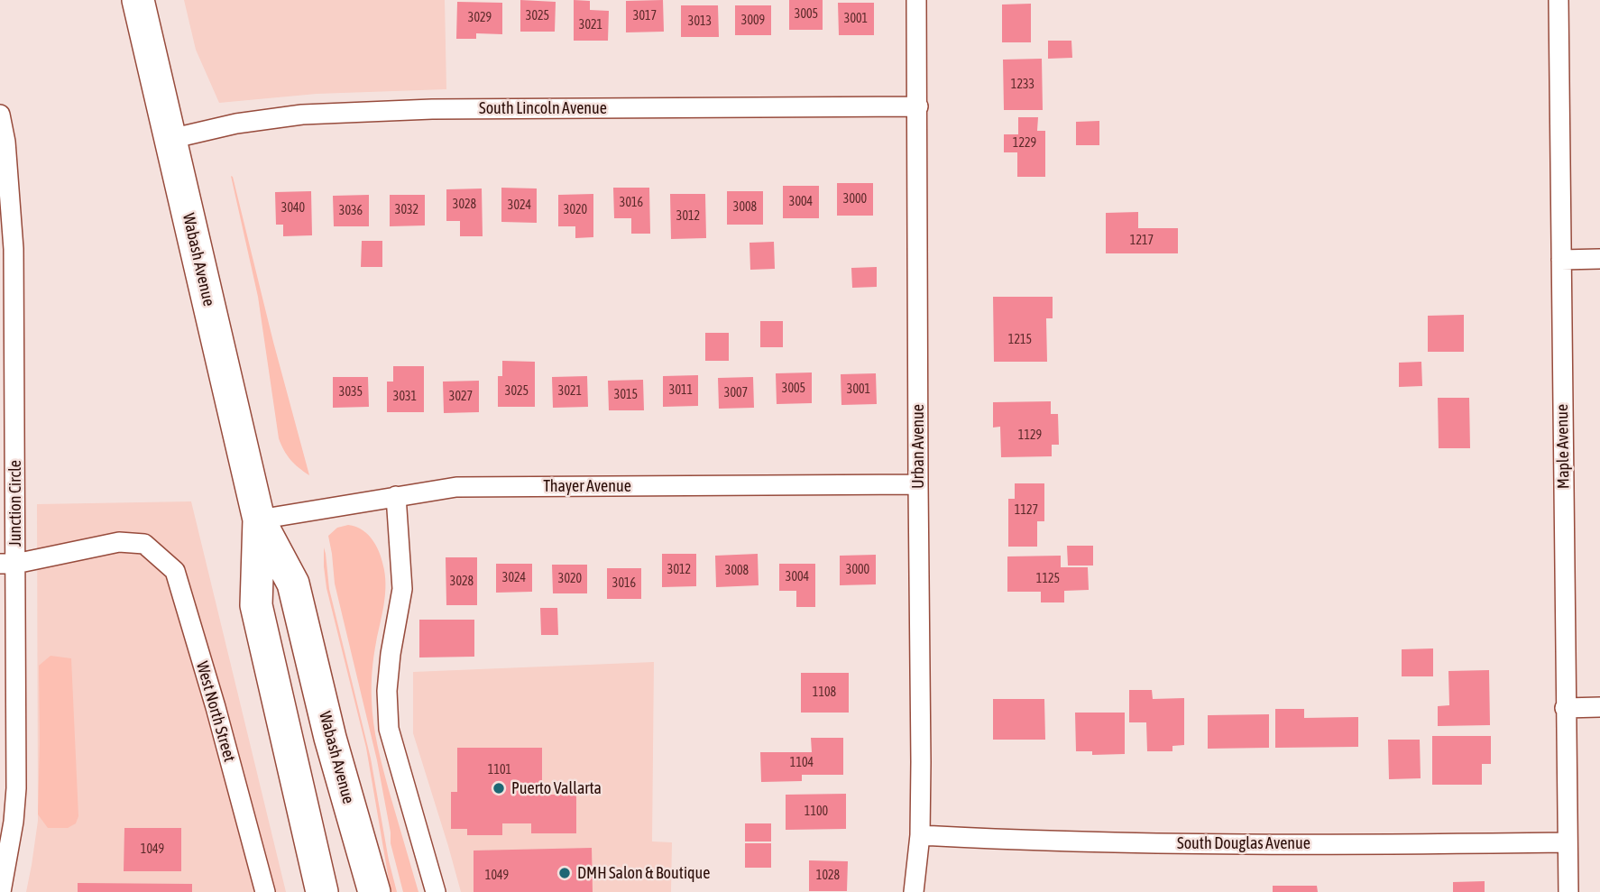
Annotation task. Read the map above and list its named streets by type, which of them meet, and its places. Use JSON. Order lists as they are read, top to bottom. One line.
{"streets":{"main road":["Wabash Avenue"],"street":["South Lincoln Avenue","Urban Avenue","Maple Avenue","Thayer Avenue","Junction Circle","West North Street","South Douglas Avenue"]},"crossings":[["South Lincoln Avenue","Wabash Avenue"],["South Lincoln Avenue","Urban Avenue"],["Wabash Avenue","Thayer Avenue"],["Urban Avenue","Thayer Avenue"],["Urban Avenue","South Douglas Avenue"],["Maple Avenue","South Douglas Avenue"],["Junction Circle","West North Street"]],"places":["Puerto Vallarta","DMH Salon & Boutique"],"house_numbers":["3005","3025","3017","3029","3001","3009","3013","3021","1233","1229","3000","3004","3016","3028","3024","3008","3040","3032","3020","3036","3012","1217","1215","3005","3001","3011","3025","3021","3035","3007","3015","3031","3027","1129","1127","3012","3000","3008","3004","3024","3020","1125","3028","3016","1108","1104","1101","1100","1049","1049","1028"]}
